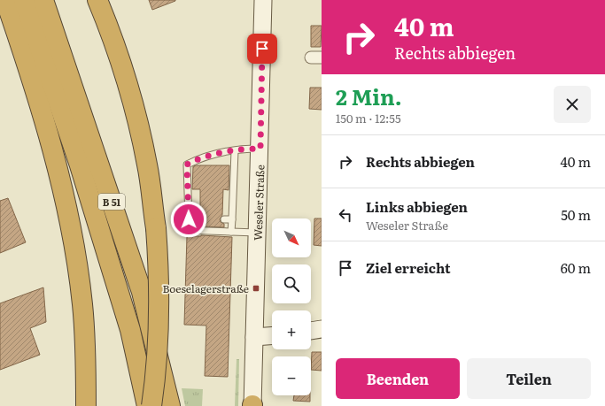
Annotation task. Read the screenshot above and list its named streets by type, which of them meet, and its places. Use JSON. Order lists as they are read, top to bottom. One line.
{"streets":{"highway":["B 51"],"main road":["Weseler Straße"]},"places":{"transit":["Boeselagerstraße"]},"north":"bottom right","page":{"turn":["40 m","Rechts abbiegen"],"heading":["2 Min.","150 m · 12:55"],"list":[{"name":"Rechts abbiegen","value":"40 m"},{"name":"Links abbiegen","note":"Weseler Straße","value":"50 m"},{"name":"Ziel erreicht","value":"60 m"}],"map_buttons":["+","−"],"buttons":["Beenden","Teilen"]}}
